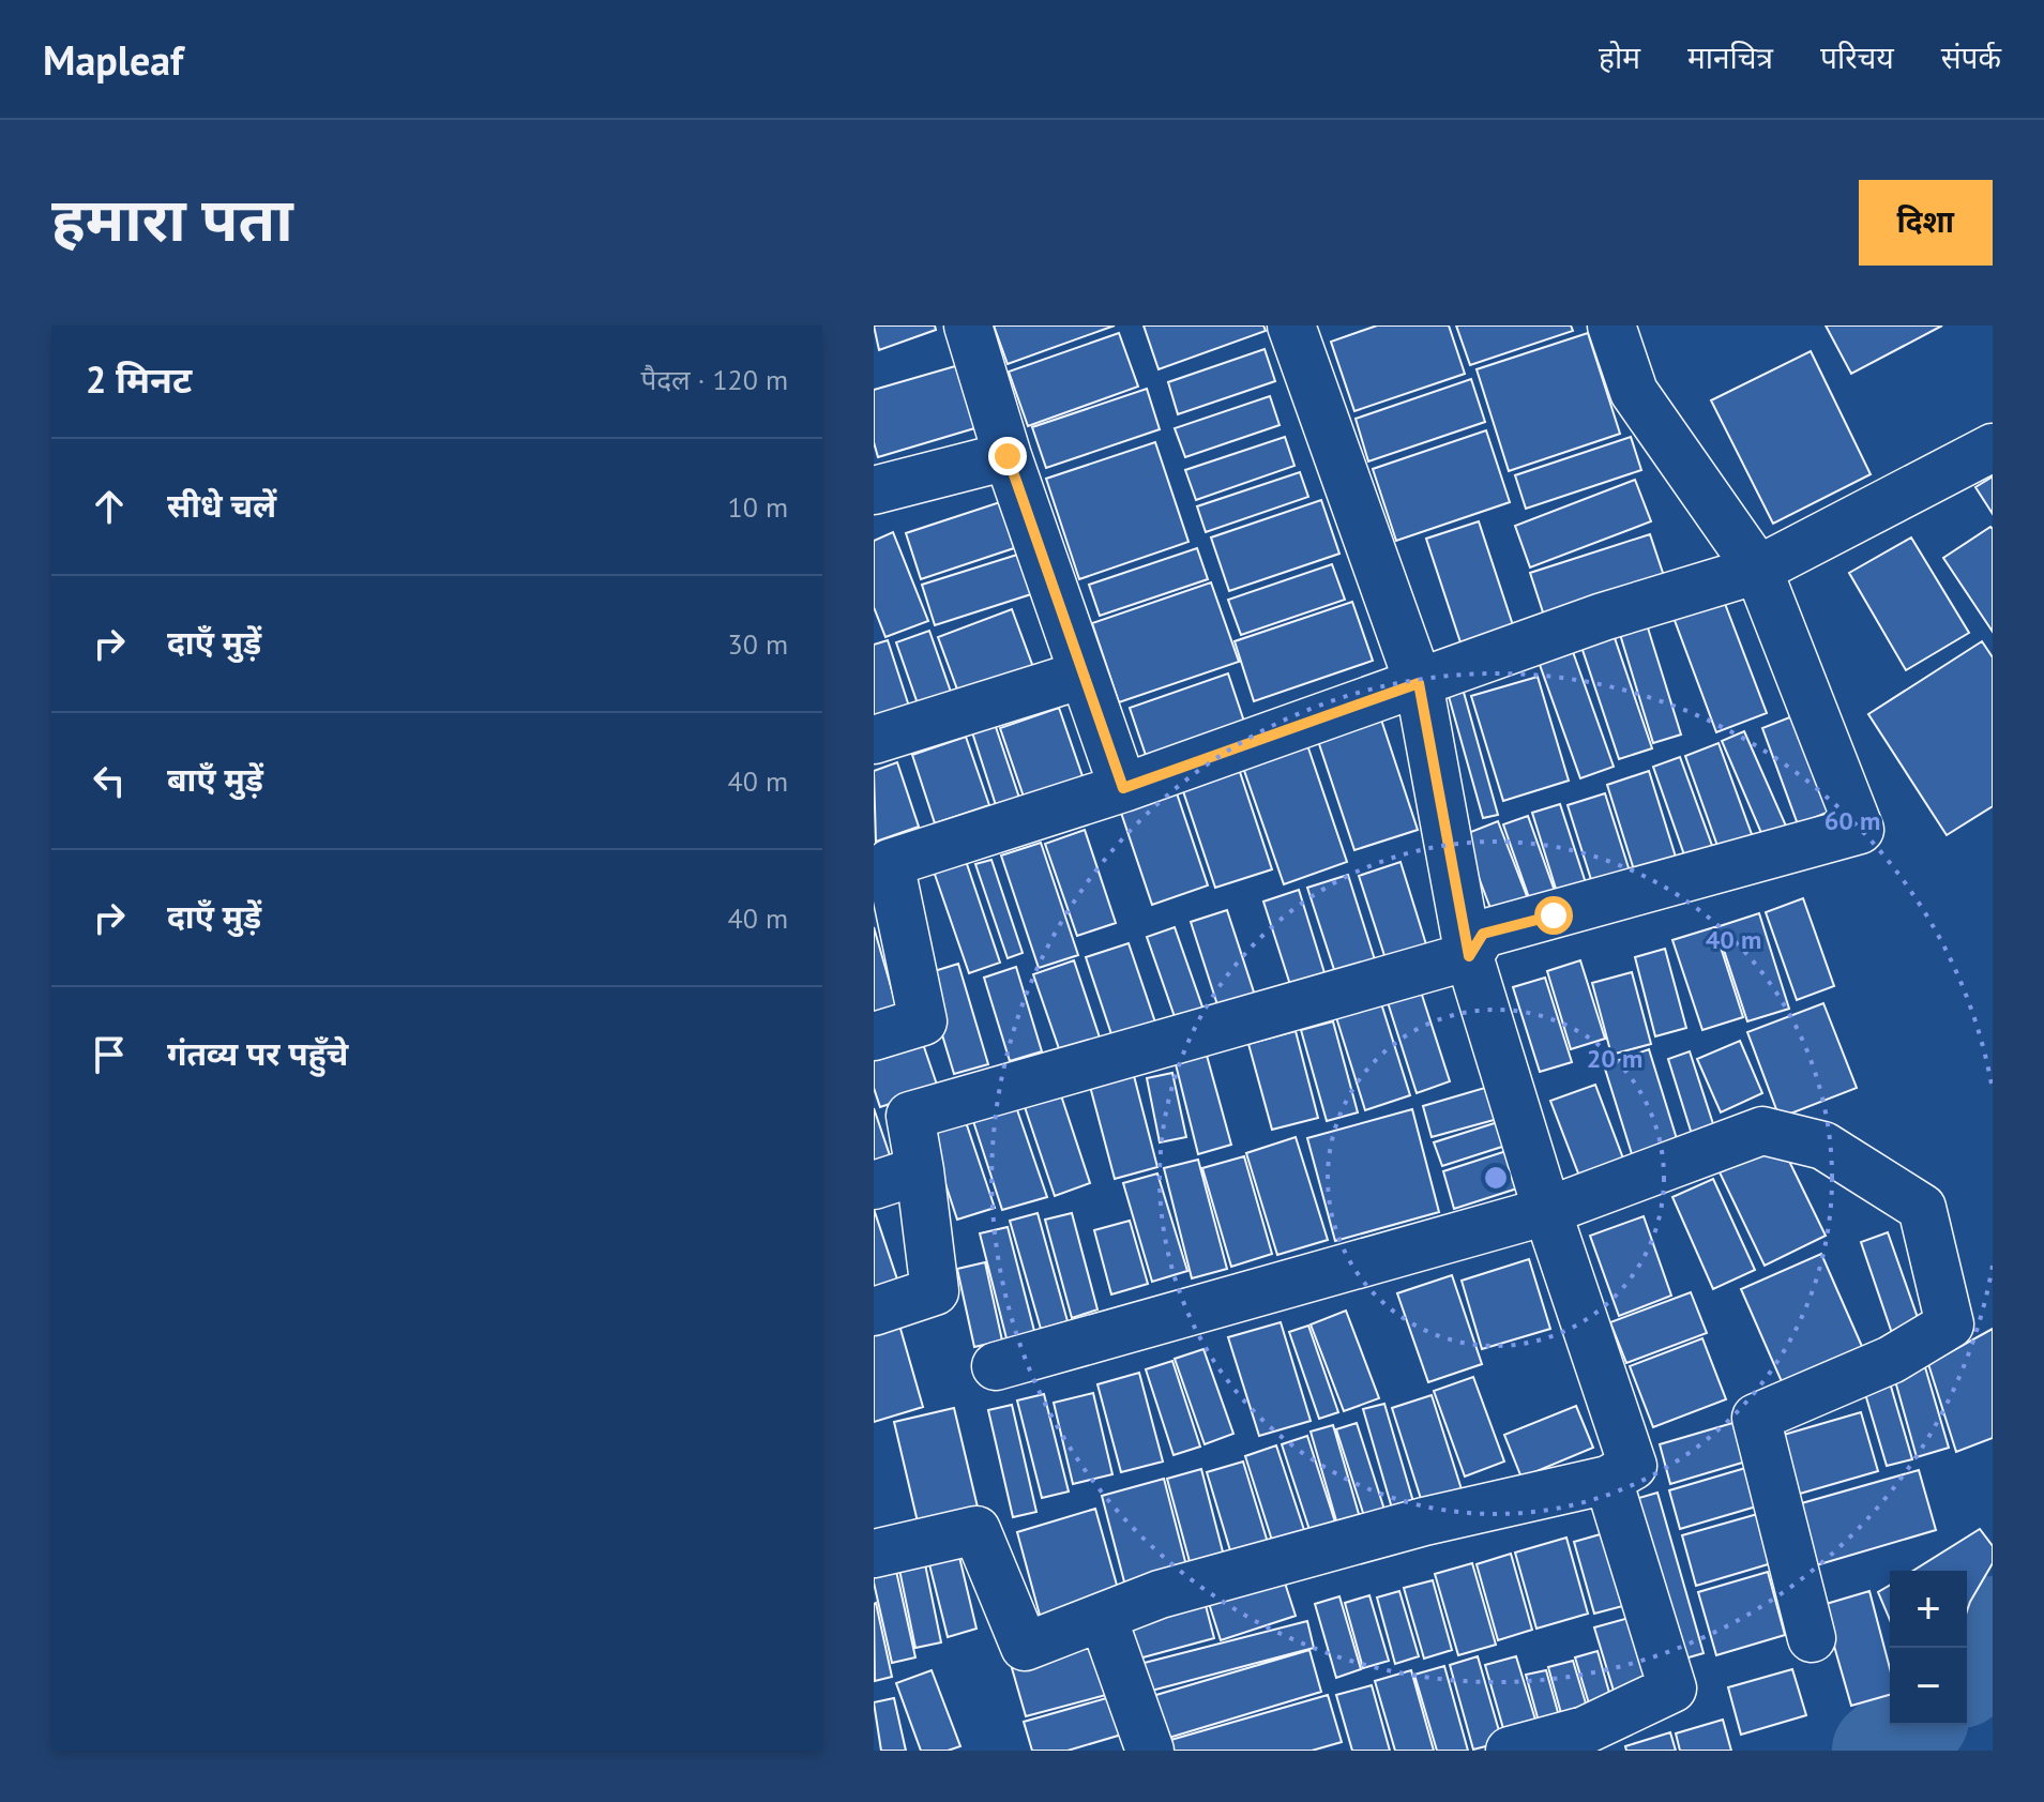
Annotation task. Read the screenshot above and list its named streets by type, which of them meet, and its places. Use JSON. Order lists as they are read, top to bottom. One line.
{"page":{"header":"Mapleaf","nav":["होम","मानचित्र","परिचय","संपर्क"],"title":"हमारा पता","buttons":"दिशा","heading":["2 मिनट","पैदल · 120 m"],"list":[["सीधे चलें","10 m"],["दाएँ मुड़ें","30 m"],["बाएँ मुड़ें","40 m"],["दाएँ मुड़ें","40 m"],"गंतव्य पर पहुँचे"],"map_buttons":["+","−"]},"rings":["60 m","40 m","20 m"]}
